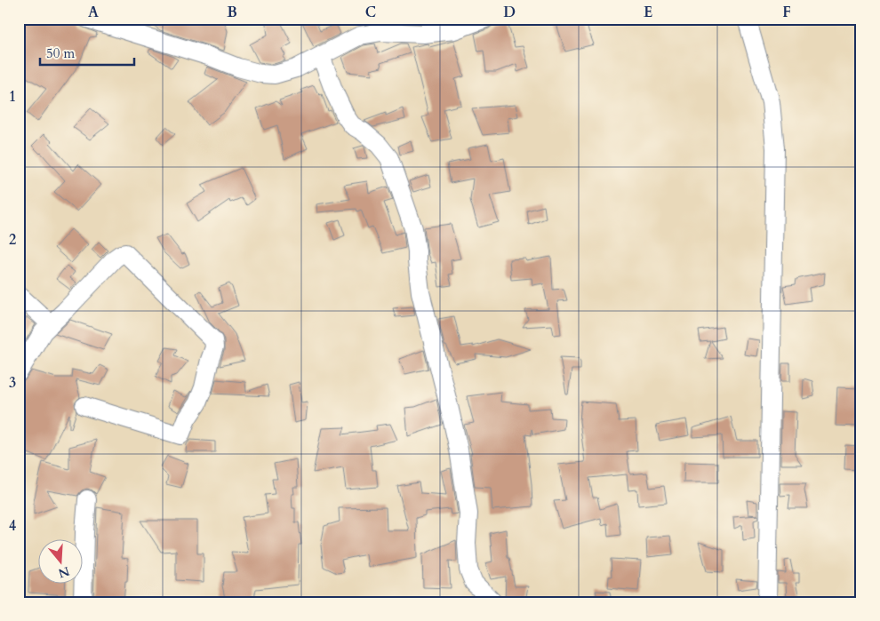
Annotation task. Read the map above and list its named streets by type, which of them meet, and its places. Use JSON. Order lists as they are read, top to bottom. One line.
{"scale_bar":"50 m","north":"bottom","grid":{"columns":["A","B","C","D","E","F"],"rows":["1","2","3","4"]}}
